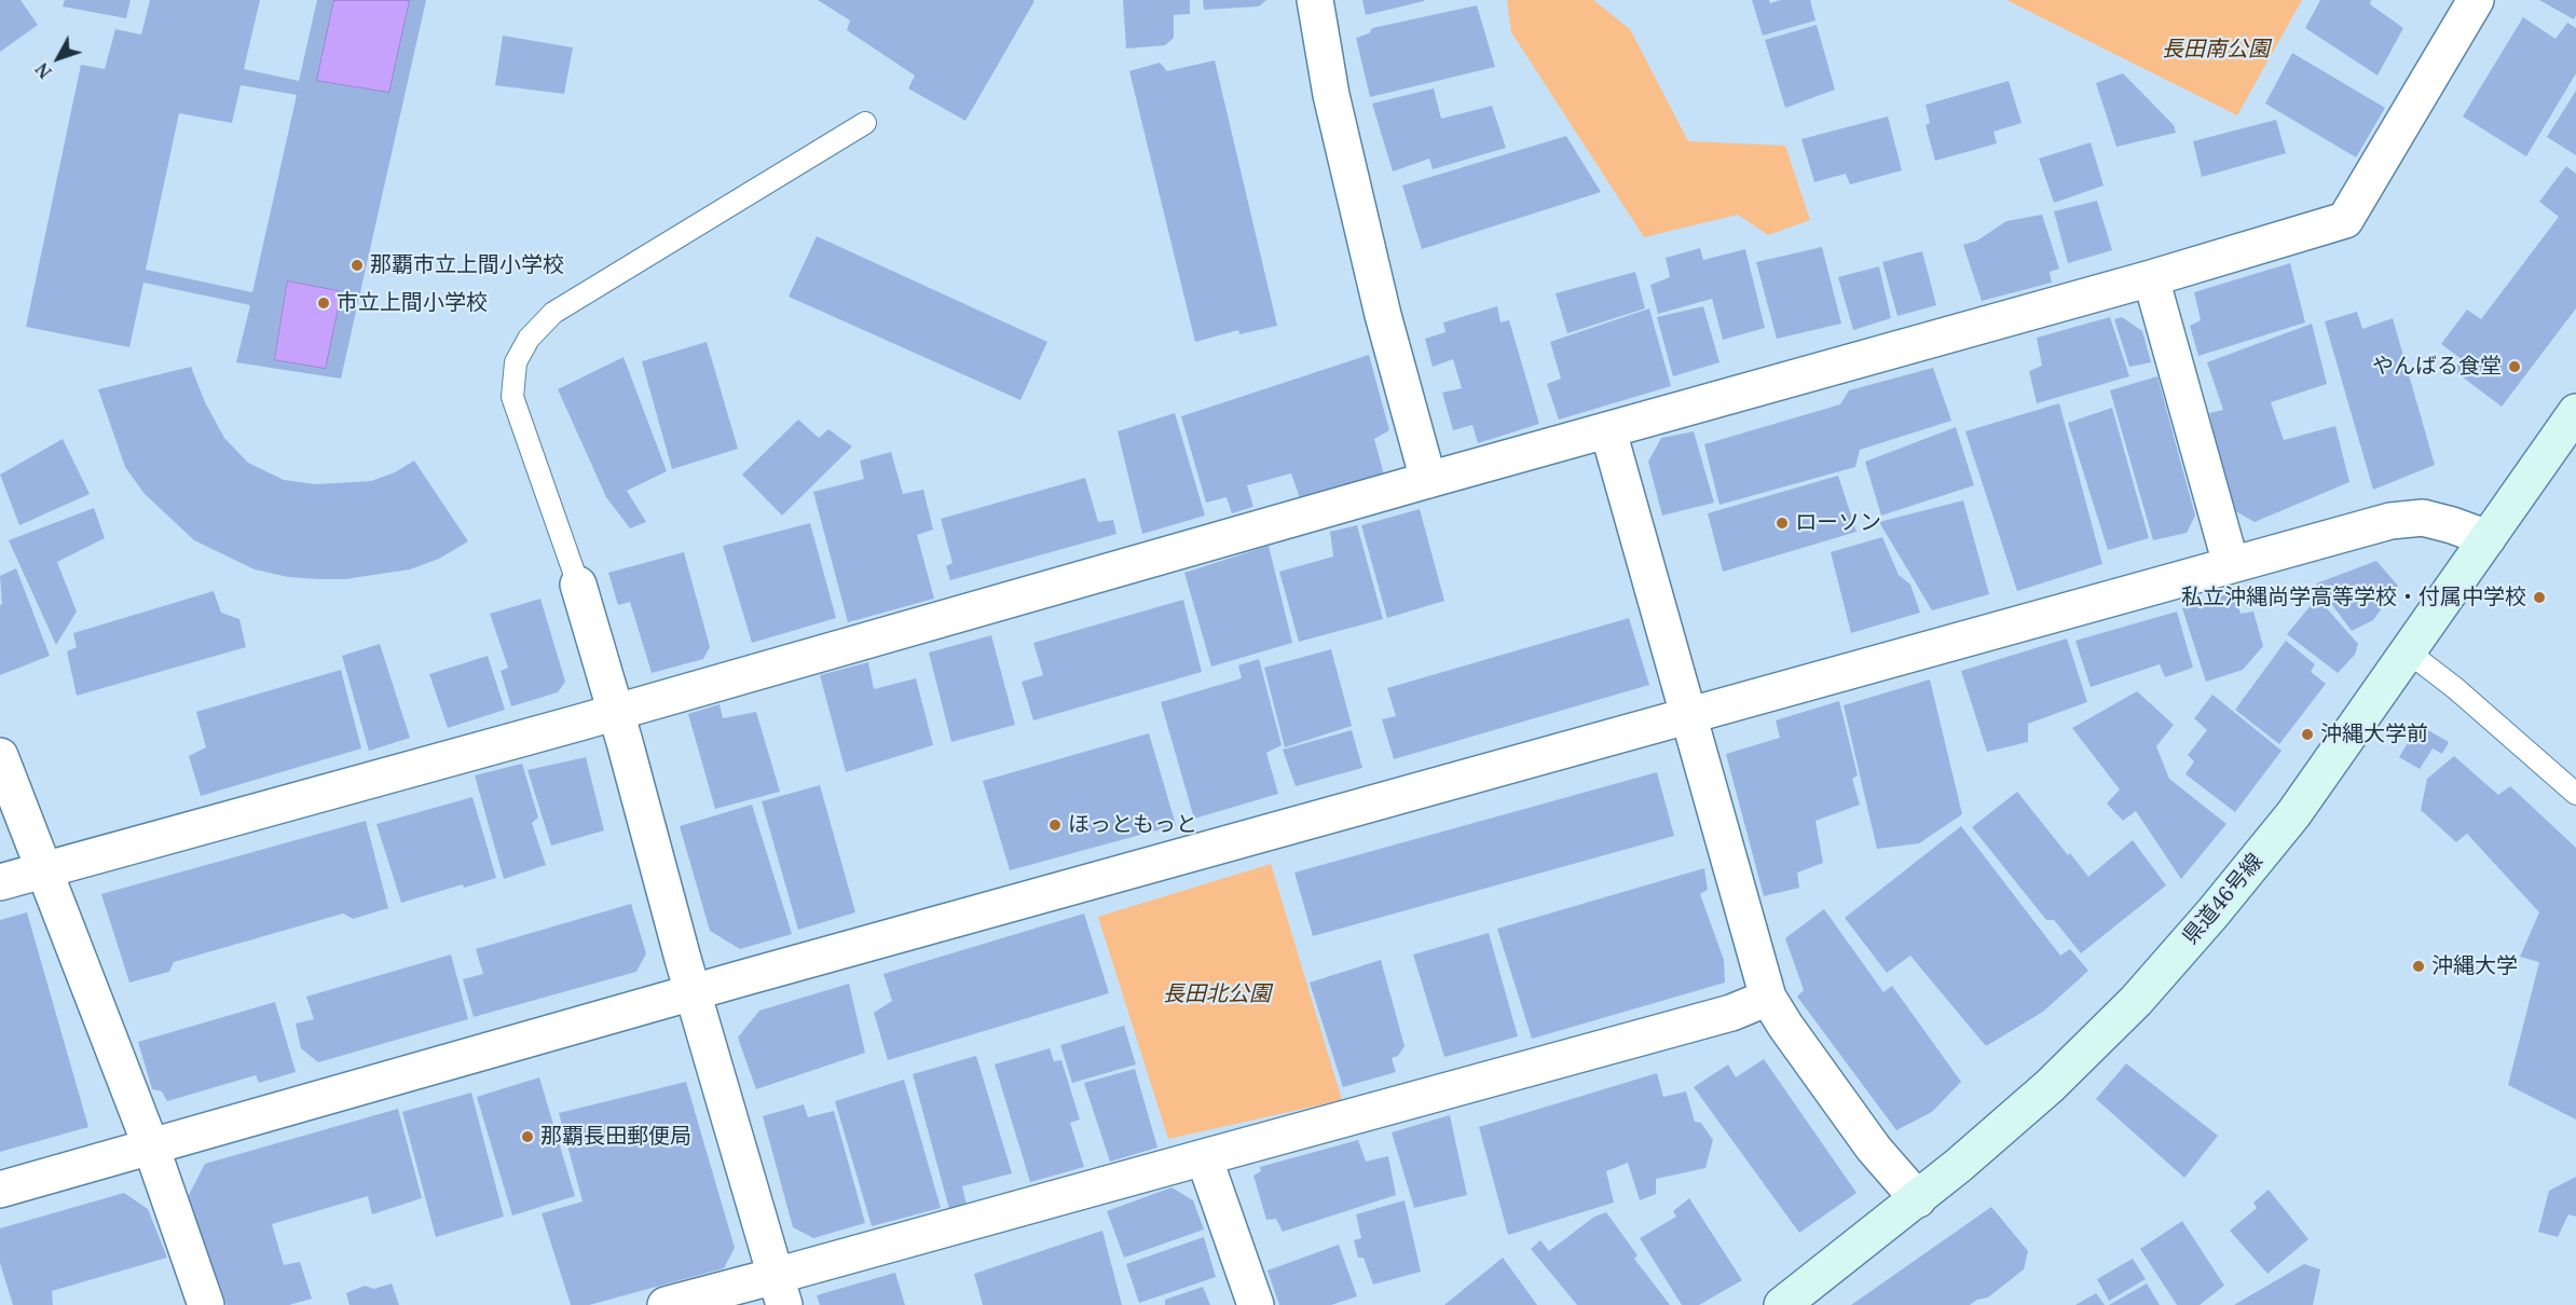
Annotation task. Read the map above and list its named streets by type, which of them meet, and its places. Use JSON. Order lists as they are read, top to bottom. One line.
{"streets":{"main road":["県道46号線"]},"parks":["長田南公園","長田北公園"],"places":["那覇市立上間小学校","市立上間小学校","やんばる食堂","ローソン","私立沖縄尚学高等学校・付属中学校","沖縄大学前","ほっともっと","沖縄大学","那覇長田郵便局"],"north":"bottom left"}
